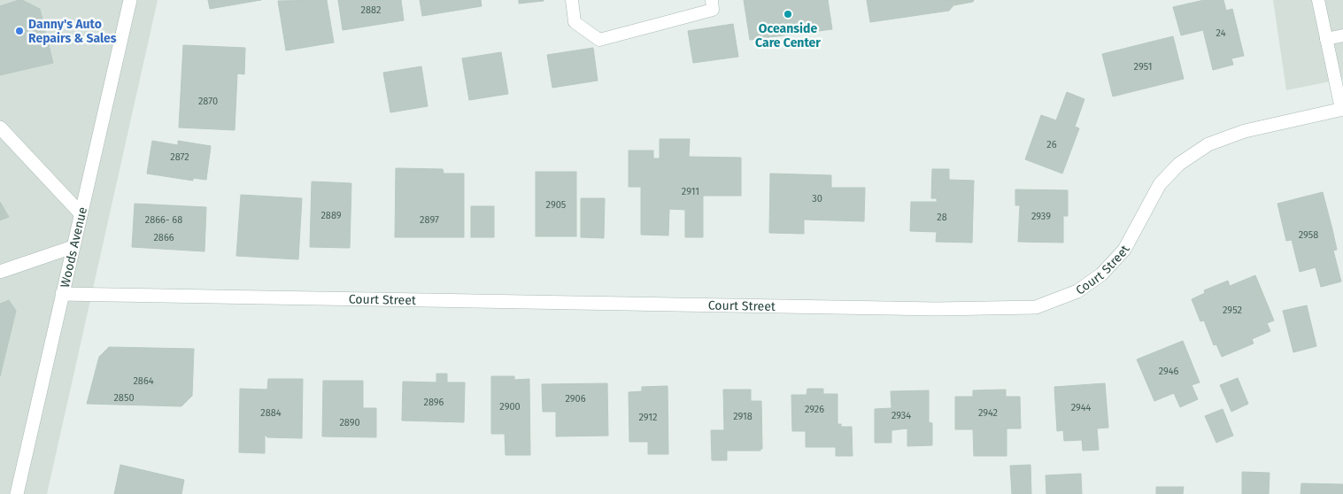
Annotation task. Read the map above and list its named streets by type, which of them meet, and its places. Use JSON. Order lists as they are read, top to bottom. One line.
{"streets":{"street":["Woods Avenue","Court Street"]},"crossings":[["Woods Avenue","Court Street"]],"places":["Oceanside Care Center","Danny's Auto Repairs & Sales"],"house_numbers":["2882","24","2951","2870","26","2872","2911","30","2905","2889","2939","28","2866- 68","2897","2958","2866","2952","2946","2864","2850","2906","2896","2900","2944","2926","2884","2942","2934","2918","2912","2890"]}
